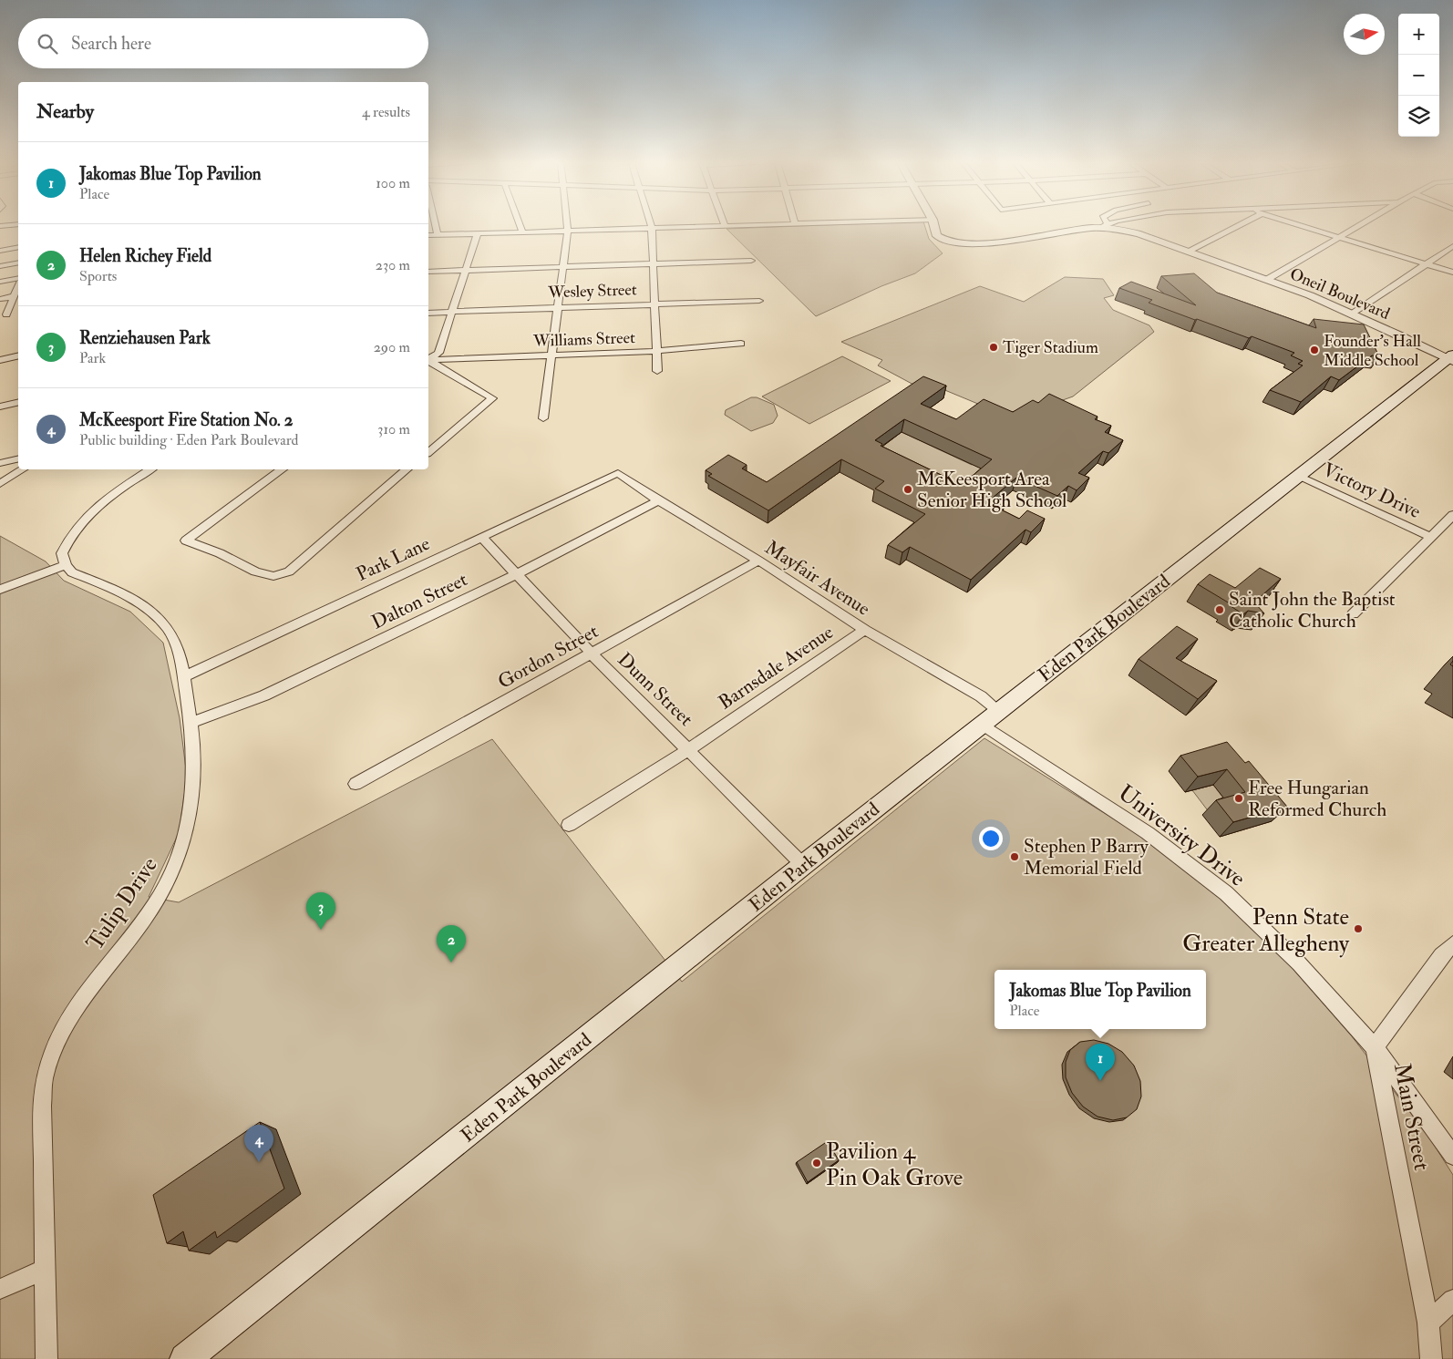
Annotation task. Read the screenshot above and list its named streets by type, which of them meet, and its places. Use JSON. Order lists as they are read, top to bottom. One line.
{"streets":{"main road":["Eden Park Boulevard"],"street":["Wesley Street","Oneil Boulevard","Williams Street","Victory Drive","Park Lane","Mayfair Avenue","Dalton Street","Gordon Street","Barnsdale Avenue","Dunn Street","University Drive","Tulip Drive","Main Street"]},"crossings":[["Oneil Boulevard","Eden Park Boulevard"],["Victory Drive","Eden Park Boulevard"],["Park Lane","Mayfair Avenue"],["Park Lane","Dunn Street"],["Park Lane","Tulip Drive"],["Mayfair Avenue","Dalton Street"],["Mayfair Avenue","Eden Park Boulevard"],["Mayfair Avenue","Gordon Street"],["Mayfair Avenue","Barnsdale Avenue"],["Mayfair Avenue","University Drive"],["Dalton Street","Dunn Street"],["Dalton Street","Tulip Drive"],["Eden Park Boulevard","Dunn Street"],["Eden Park Boulevard","University Drive"],["Gordon Street","Dunn Street"],["Barnsdale Avenue","Dunn Street"],["University Drive","Main Street"]],"places":["Tiger Stadium","Founder's Hall Middle School","McKeesport Area Senior High School","Saint John the Baptist Catholic Church","Free Hungarian Reformed Church","Stephen P Barry Memorial Field","Penn State Greater Allegheny","Pavilion 4 Pin Oak Grove"],"north":"right","page":{"map_buttons":["+","−"],"search":"Search here","heading":["Nearby","4 results"],"list":[{"mark":"1","name":"Jakomas Blue Top Pavilion","note":"Place","value":"100 m"},{"mark":"2","name":"Helen Richey Field","note":"Sports","value":"230 m"},{"mark":"3","name":"Renziehausen Park","note":"Park","value":"290 m"},{"mark":"4","name":"McKeesport Fire Station No. 2","note":"Public building · Eden Park Boulevard","value":"310 m"}],"pins":["3","2","1","4"],"popup":["Jakomas Blue Top Pavilion","Place"]}}
